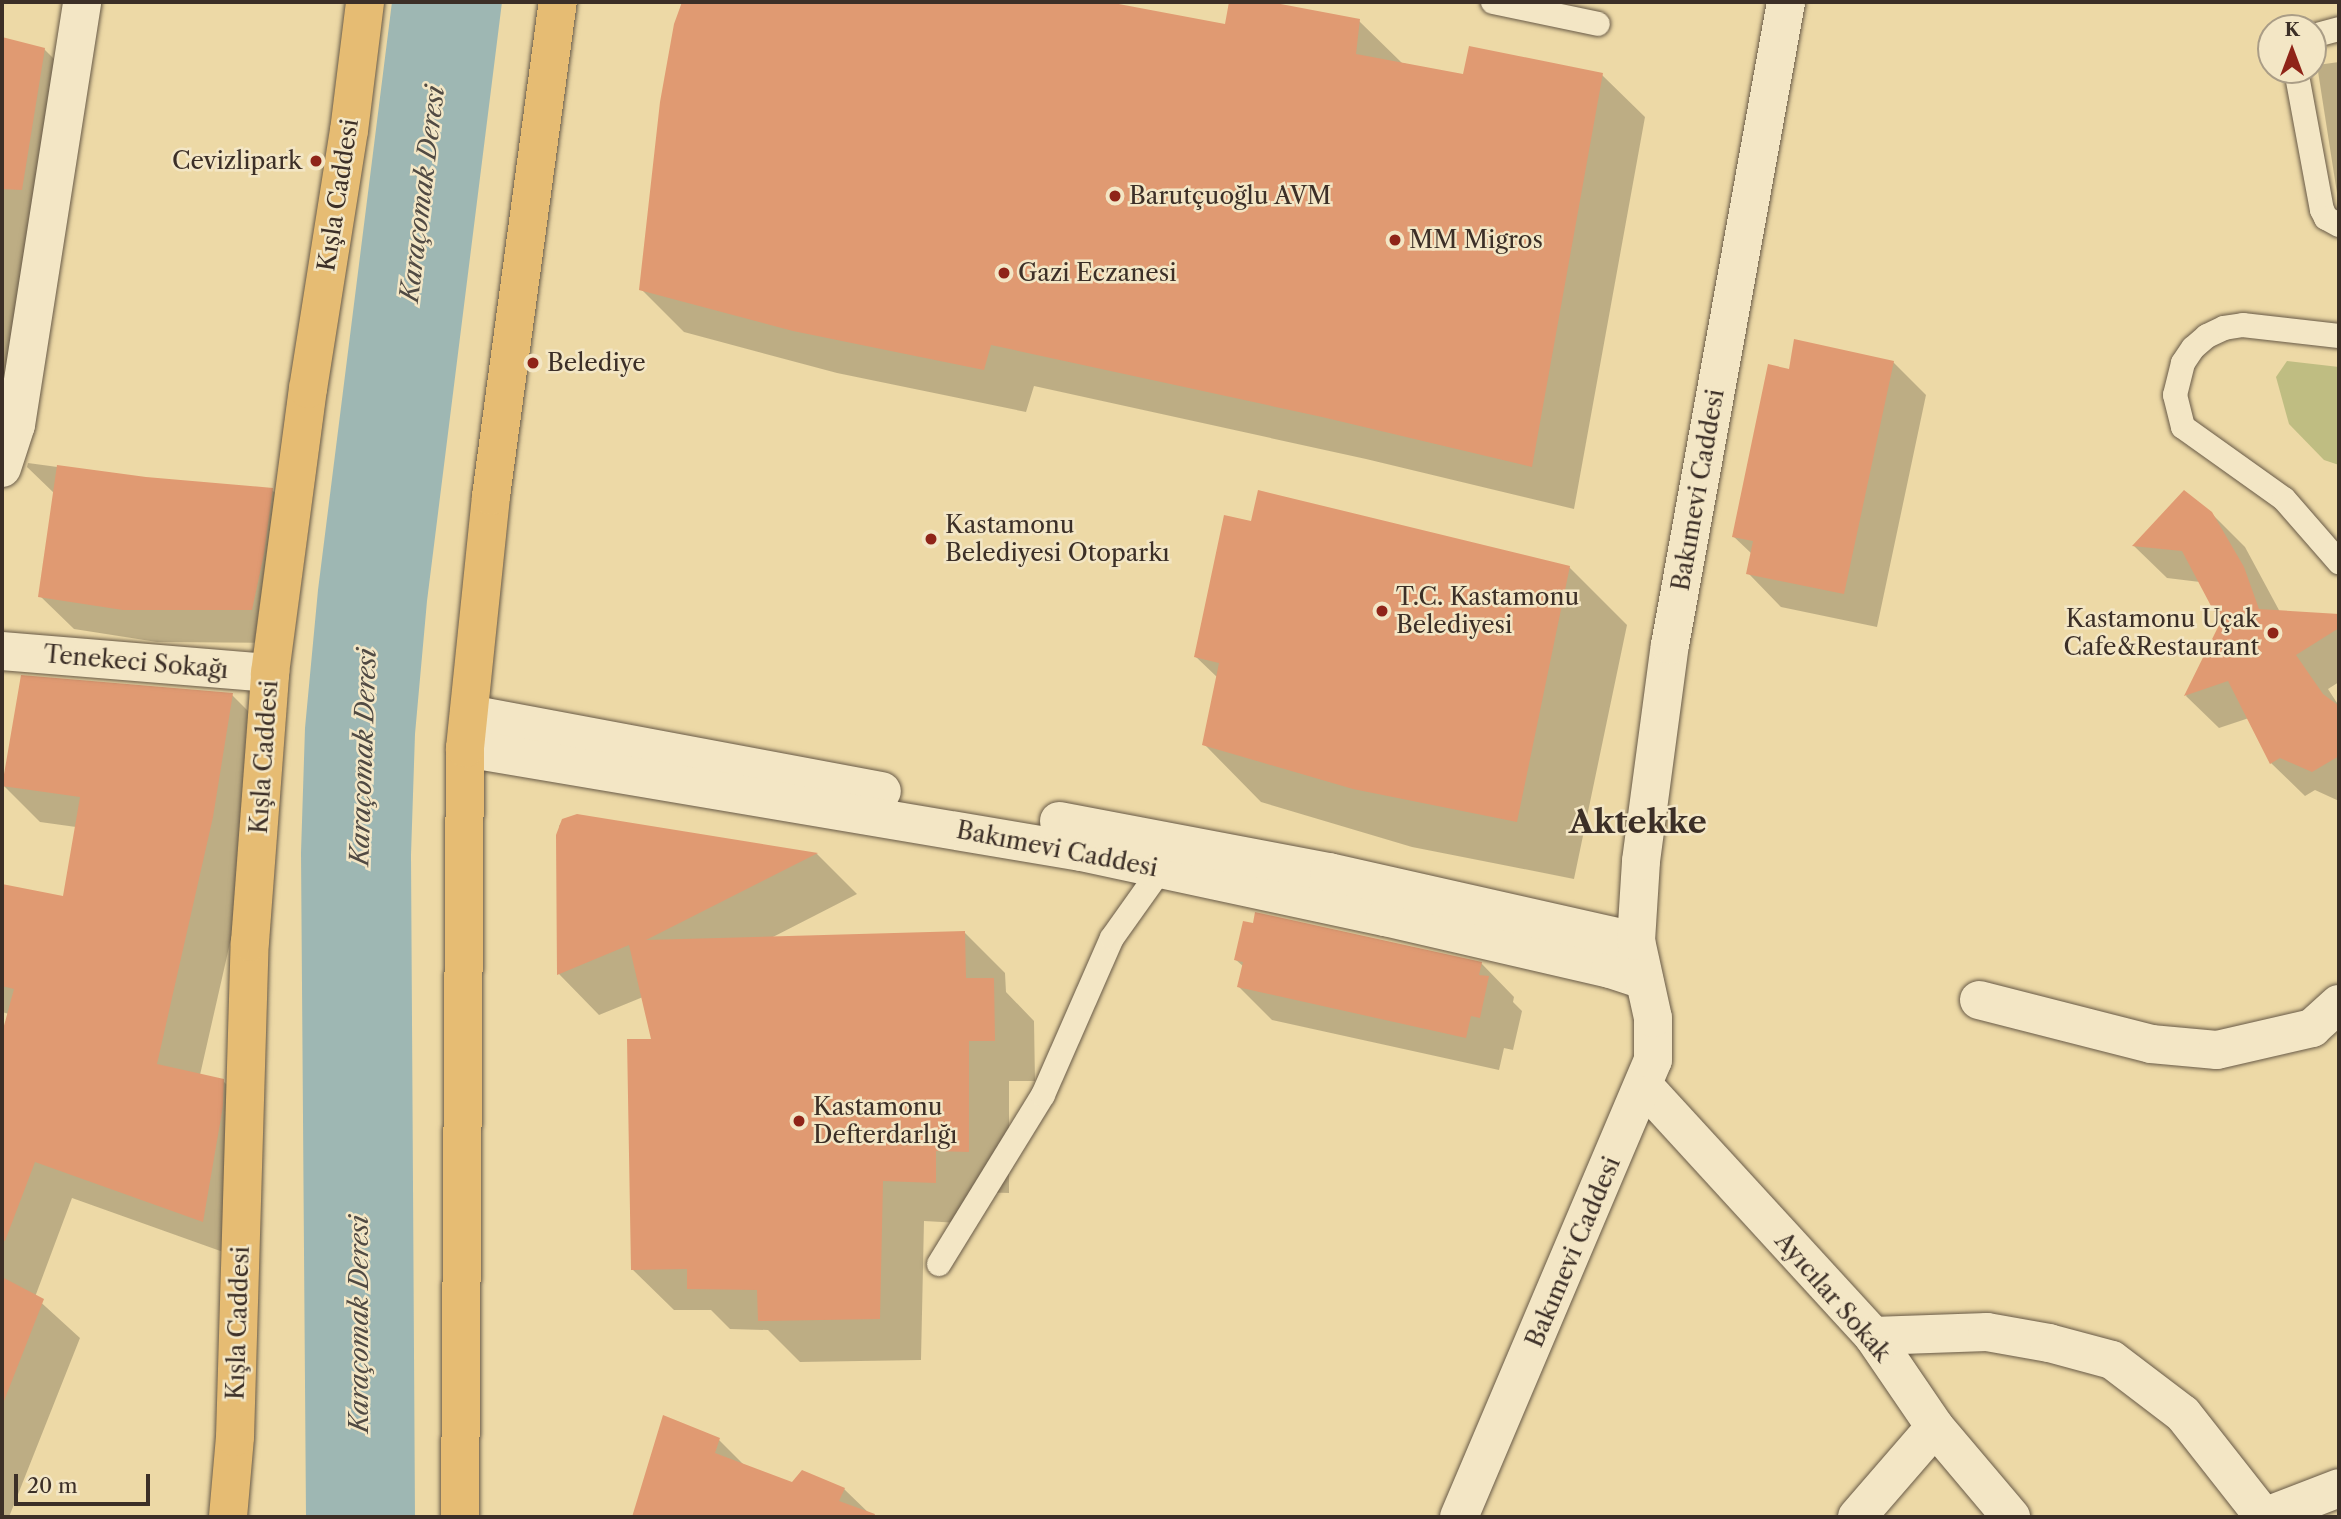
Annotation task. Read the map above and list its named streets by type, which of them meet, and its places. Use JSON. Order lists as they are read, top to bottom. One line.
{"streets":{"main road":["Kışla Caddesi"],"street":["Bakımevi Caddesi","Tenekeci Sokağı","Ayıcılar Sokak"]},"crossings":[["Kışla Caddesi","Tenekeci Sokağı"],["Bakımevi Caddesi","Ayıcılar Sokak"]],"districts":["Aktekke"],"water":["Karaçomak Deresi"],"places":["Cevizlipark","Barutçuoğlu AVM","MM Migros","Gazi Eczanesi","Belediye","Kastamonu Belediyesi Otoparkı","T.C. Kastamonu Belediyesi","Kastamonu Uçak Cafe&Restaurant","Kastamonu Defterdarlığı"],"scale_bar":"20 m","north":"top"}
